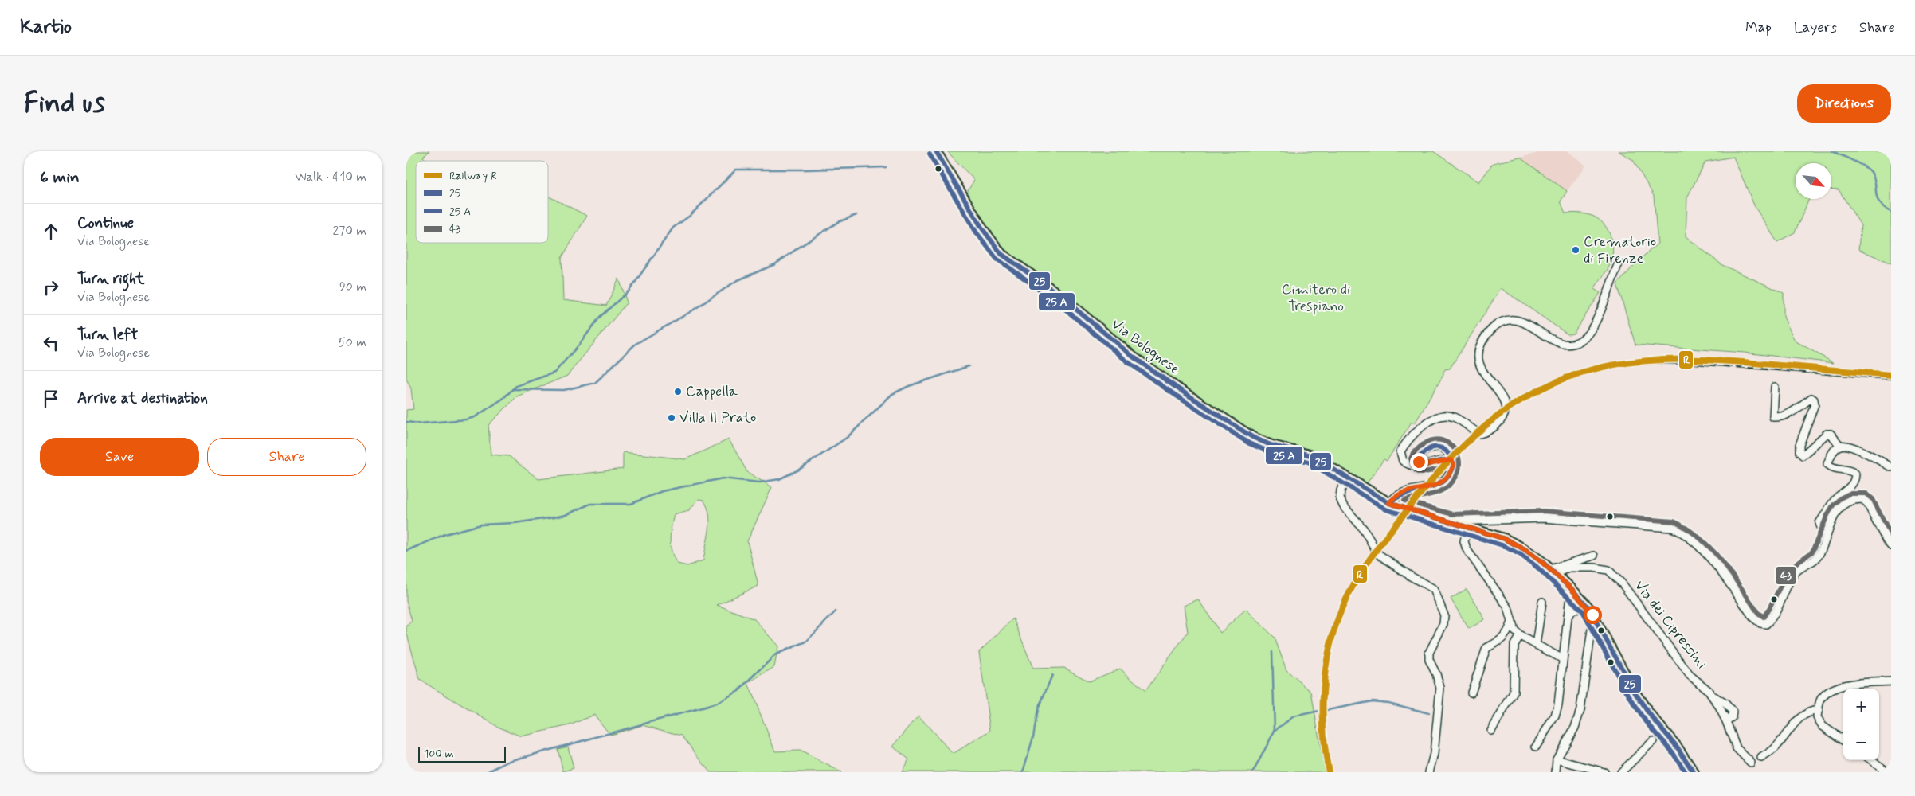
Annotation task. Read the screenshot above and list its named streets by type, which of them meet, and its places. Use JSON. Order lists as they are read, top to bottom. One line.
{"streets":{"main road":["Via Bolognese"],"street":["Via dei Cipressini"]},"crossings":[["Via Bolognese","Via dei Cipressini"]],"parks":["Cimitero di Trespiano"],"places":["Crematorio di Firenze","Cappella","Villa Il Prato"],"lines":["transit line 25","rail line R","transit line 43"],"legend":["Railway R","25","25 A","43"],"scale_bar":"100 m","north":"bottom right","page":{"header":"Kartio","nav":["Map","Layers","Share"],"buttons":["Directions",["Save","Share"]],"title":"Find us","heading":["6 min","Walk · 410 m"],"list":[["Continue","Via Bolognese","270 m"],["Turn right","Via Bolognese","90 m"],["Turn left","Via Bolognese","50 m"],"Arrive at destination"],"map_buttons":["+","−"],"scale":"100 m"}}
